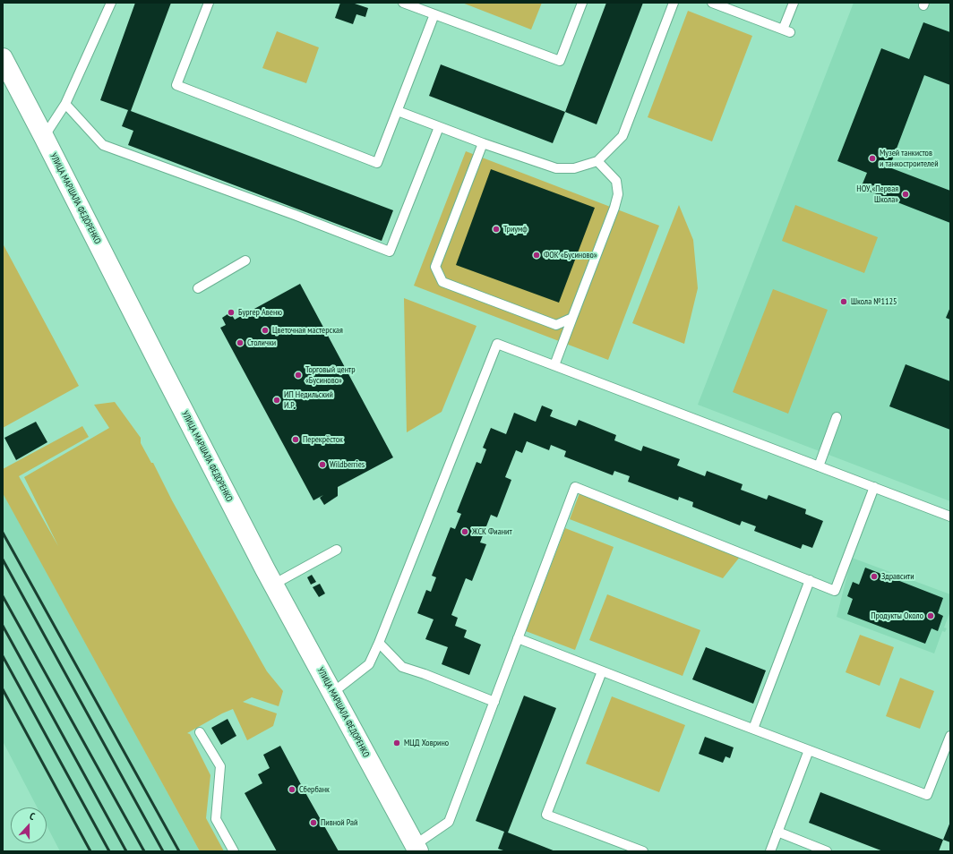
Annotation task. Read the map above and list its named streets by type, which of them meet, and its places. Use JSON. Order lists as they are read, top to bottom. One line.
{"streets":{"street":["УЛИЦА МАРШАЛА ФЕДОРЕНКО"]},"places":["Музей танкистов и танкостроителей","НОУ «Первая Школа»","Триумф","ФОК «Бусиново»","Школа №1125","Бургер Авеню","Цветочная мастерская","Столички","Торговый центр «Бусиново»","ИП Недильский И.Р.","Перекрёсток","Wildberries","ЖСК Фианит","Здравсити","Продукты Около","МЦД Ховрино","Сбербанк","Пивной Рай"],"north":"top"}
